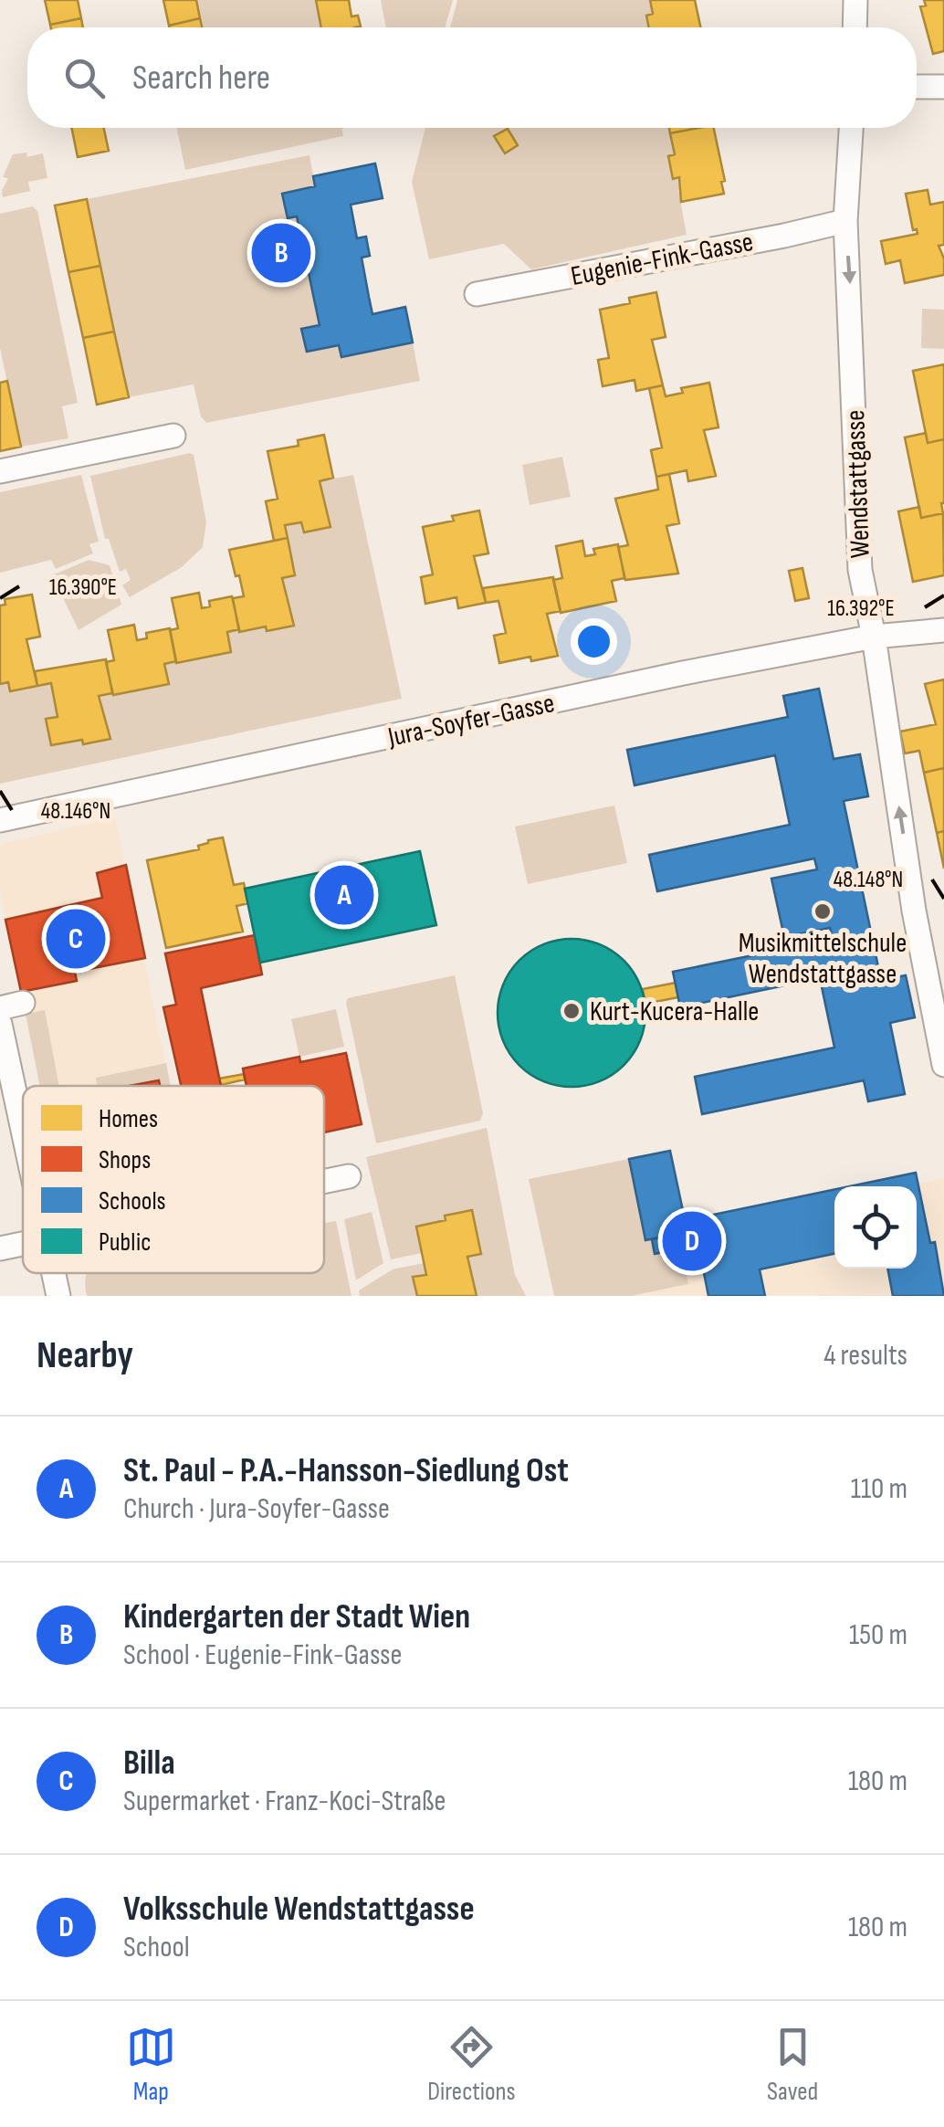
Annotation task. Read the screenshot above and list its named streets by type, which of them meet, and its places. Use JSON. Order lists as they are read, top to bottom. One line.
{"streets":{"street":["Eugenie-Fink-Gasse","Wendstattgasse","Jura-Soyfer-Gasse"]},"crossings":[["Eugenie-Fink-Gasse","Wendstattgasse"],["Wendstattgasse","Jura-Soyfer-Gasse"]],"places":["Musikmittelschule Wendstattgasse","Kurt-Kucera-Halle"],"legend":["Homes","Shops","Schools","Public"],"page":{"search":"Search here","pins":["B","A","C","D"],"heading":["Nearby","4 results"],"list":[{"mark":"A","name":"St. Paul - P.A.-Hansson-Siedlung Ost","note":"Church · Jura-Soyfer-Gasse","value":"110 m"},{"mark":"B","name":"Kindergarten der Stadt Wien","note":"School · Eugenie-Fink-Gasse","value":"150 m"},{"mark":"C","name":"Billa","note":"Supermarket · Franz-Koci-Straße","value":"180 m"},{"mark":"D","name":"Volksschule Wendstattgasse","note":"School","value":"180 m"}],"nav":["Map","Directions","Saved"]},"coordinates":["16.390°E","16.392°E","48.146°N","48.148°N"]}
